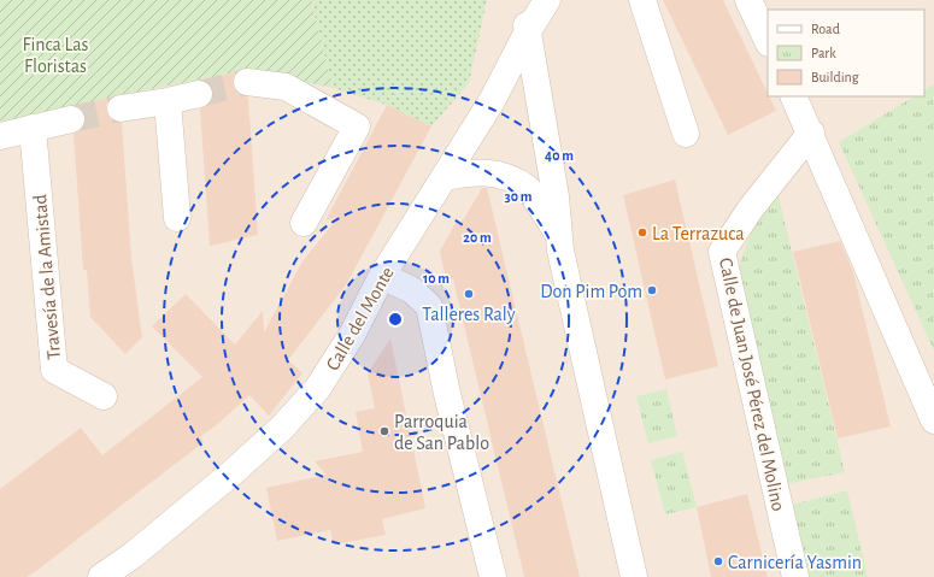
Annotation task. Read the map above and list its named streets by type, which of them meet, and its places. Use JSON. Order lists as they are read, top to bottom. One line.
{"streets":{"street":["Travesía de la Amistad","Calle del Monte","Calle de Juan José Pérez del Molino"]},"parks":["Finca Las Floristas"],"places":["La Terrazuca","Don Pim Pom","Talleres Raly","Parroquia de San Pablo","Carnicería Yasmin"],"legend":["Road","Park","Building"],"rings":["40 m","30 m","20 m","10 m"]}
